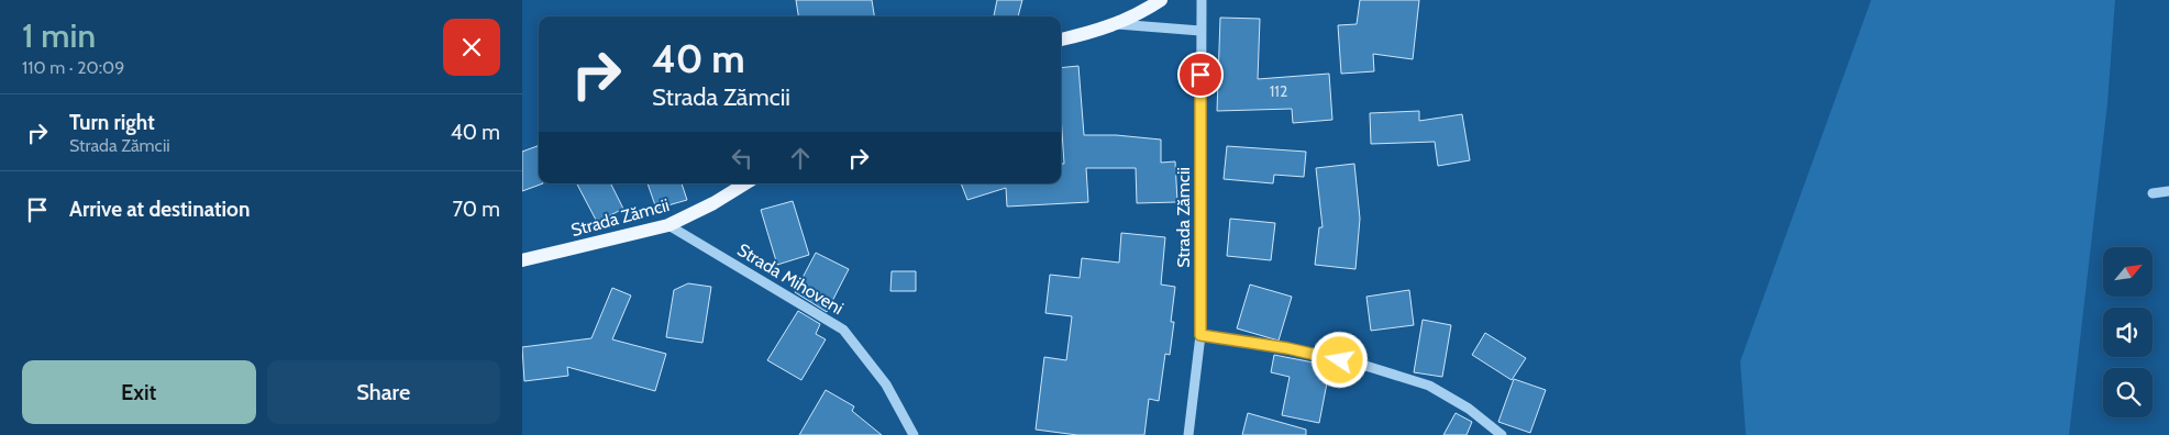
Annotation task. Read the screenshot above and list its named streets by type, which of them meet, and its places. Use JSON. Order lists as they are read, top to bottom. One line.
{"streets":{"main road":["Strada Zămcii"],"street":["Strada Mihoveni"]},"crossings":[["Strada Zămcii","Strada Mihoveni"]],"house_numbers":["112"],"north":"top right","page":{"heading":["1 min","110 m · 20:09"],"turn":["40 m","Strada Zămcii"],"list":[{"name":"Turn right","note":"Strada Zămcii","value":"40 m"},{"name":"Arrive at destination","value":"70 m"}],"buttons":["Exit","Share"]}}
